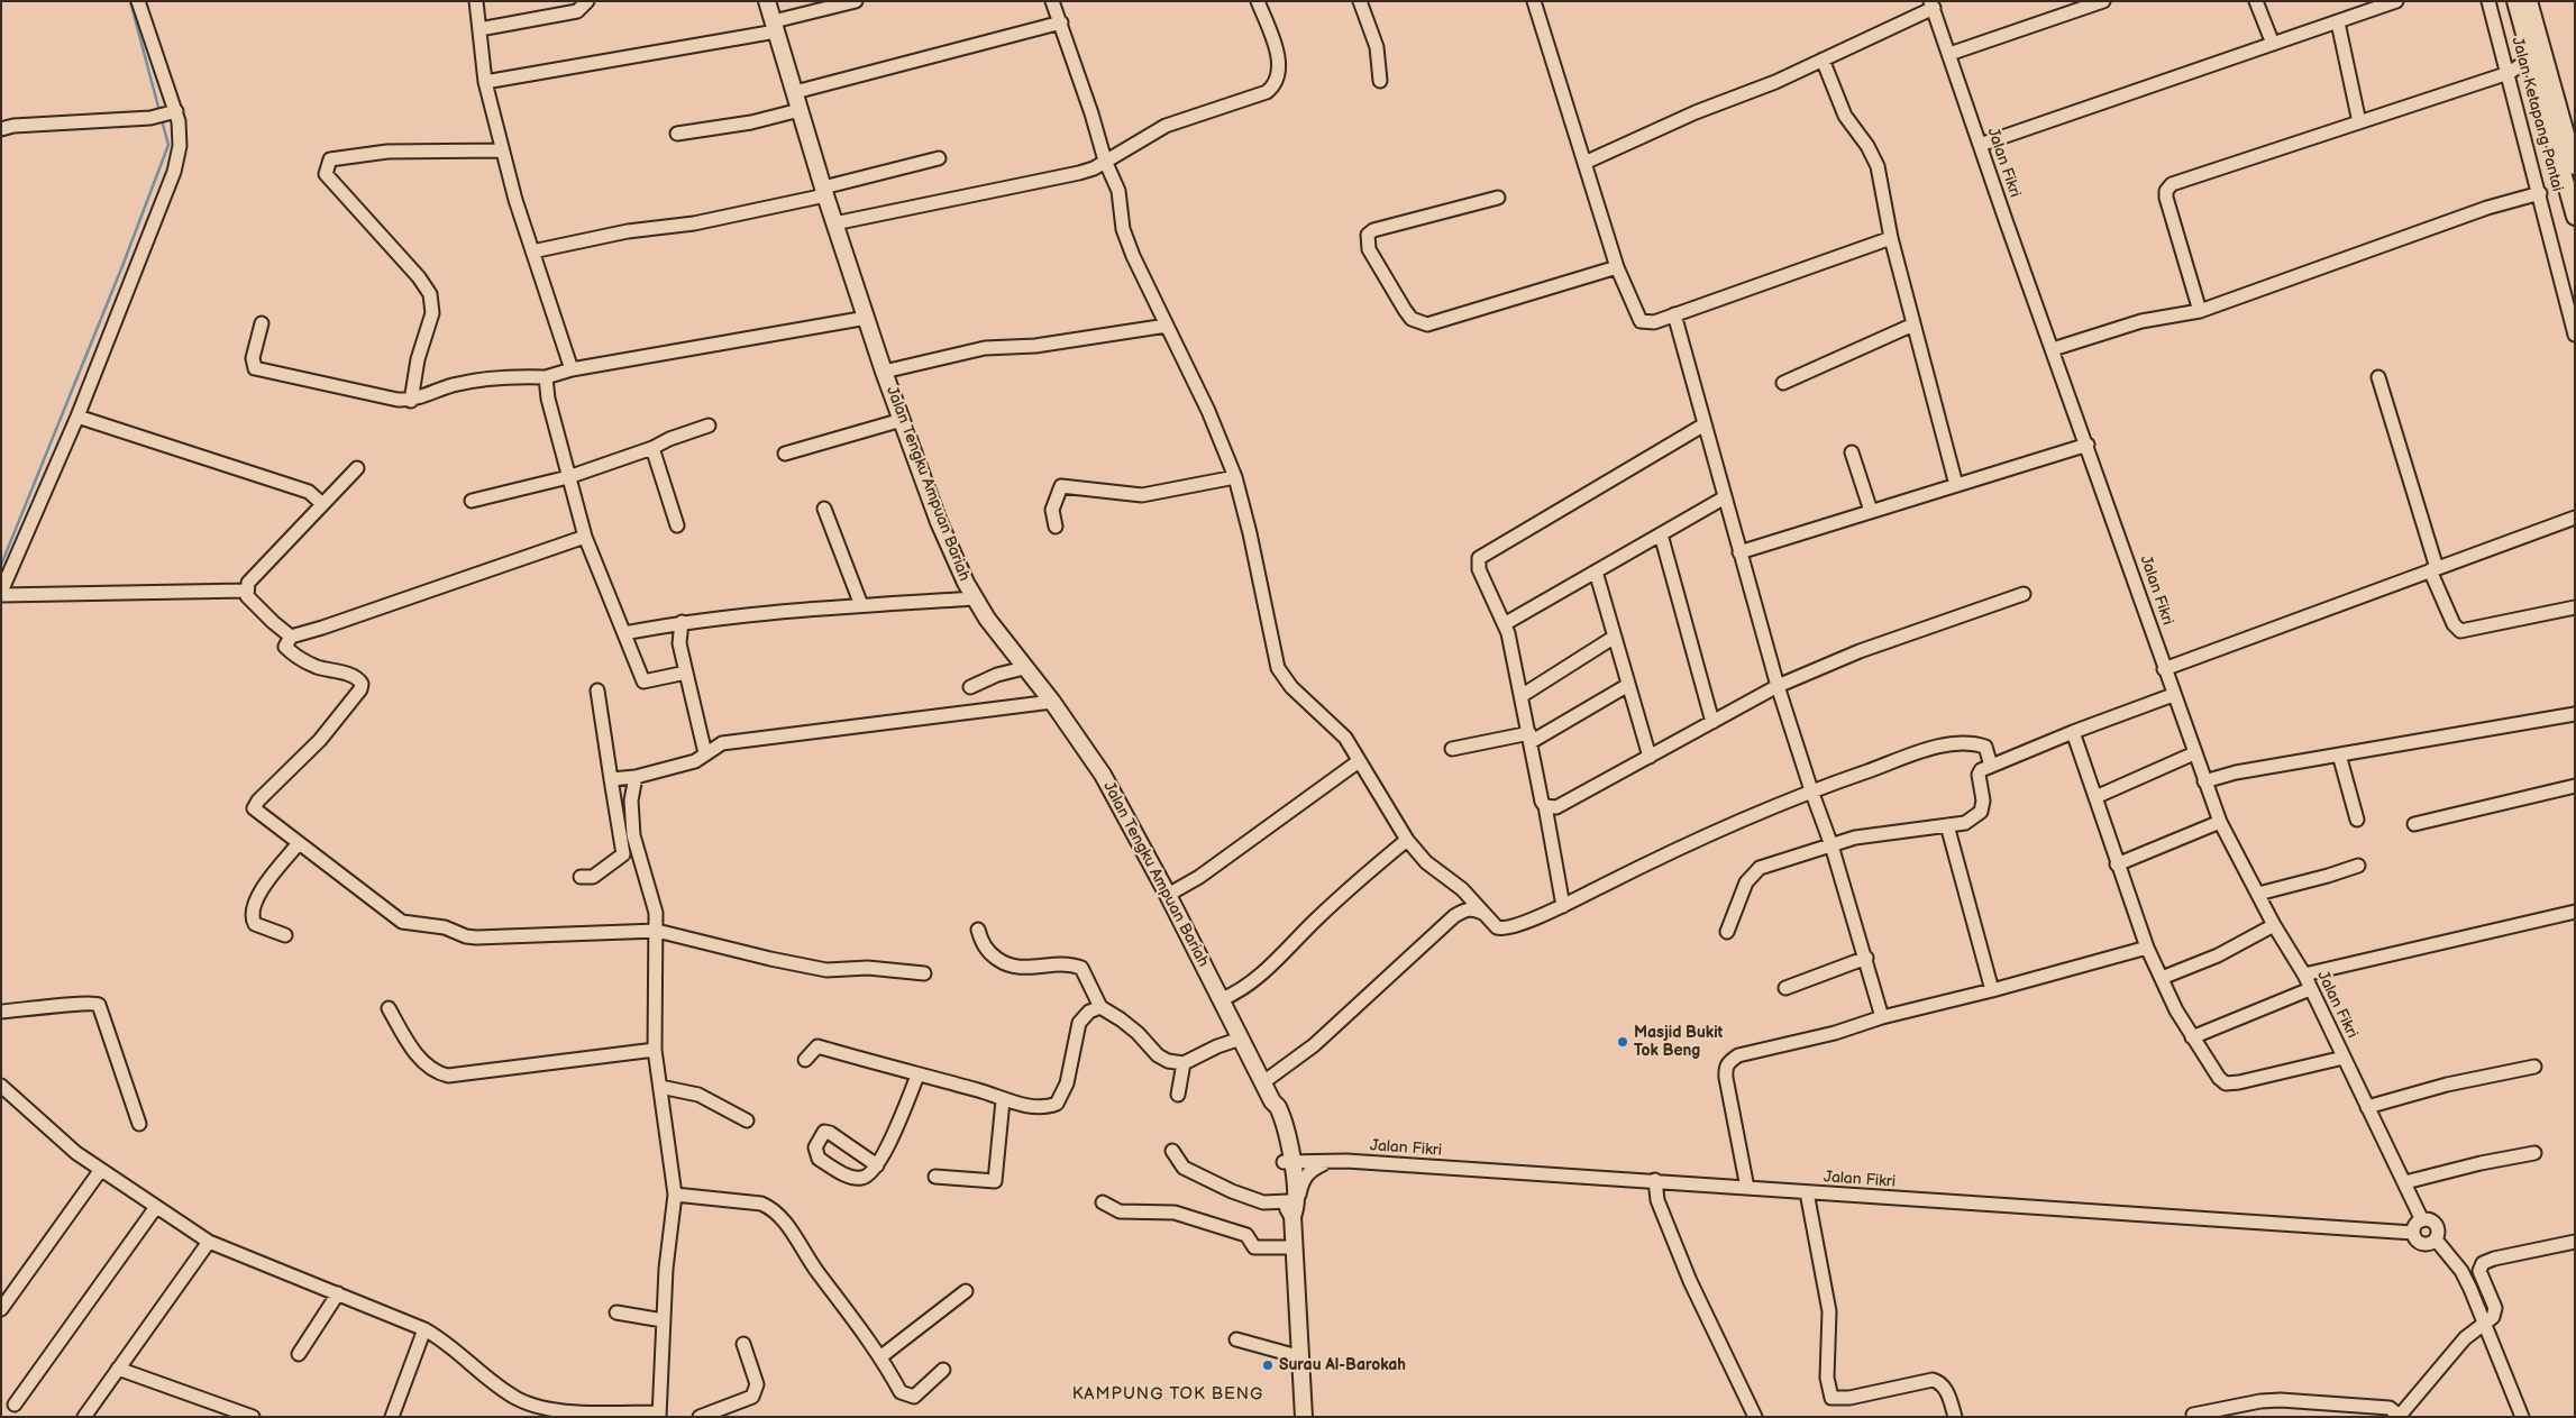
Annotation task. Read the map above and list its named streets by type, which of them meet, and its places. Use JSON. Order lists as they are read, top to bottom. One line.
{"streets":{"main road":["Jalan Tengku Ampuan Bariah"],"street":["Jalan Ketapang Pantai","Jalan Fikri"]},"crossings":[["Jalan Fikri","Jalan Tengku Ampuan Bariah"]],"districts":["KAMPUNG TOK BENG"],"places":["Masjid Bukit Tok Beng","Surau Al-Barokah"]}
